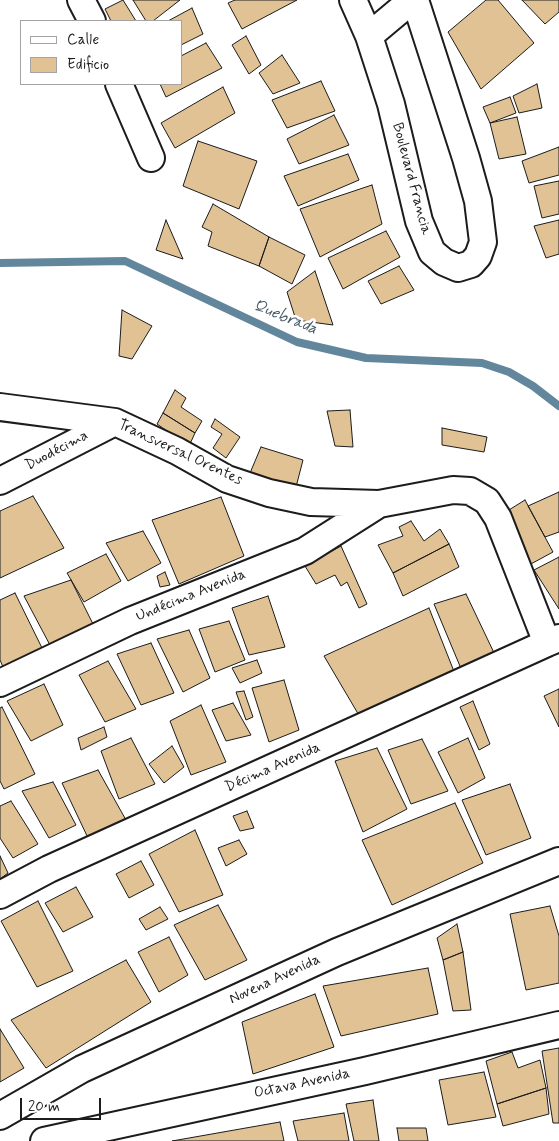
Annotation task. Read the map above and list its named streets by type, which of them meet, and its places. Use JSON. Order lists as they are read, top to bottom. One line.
{"streets":{"street":["Boulevard Francia","Duodécima","Transversal Orentes","Undécima Avenida","Décima Avenida","Novena Avenida","Octava Avenida"]},"crossings":[["Duodécima","Transversal Orentes"],["Transversal Orentes","Undécima Avenida"],["Transversal Orentes","Décima Avenida"]],"water":["Quebrada"],"legend":["Calle","Edificio"],"scale_bar":"20 m"}
